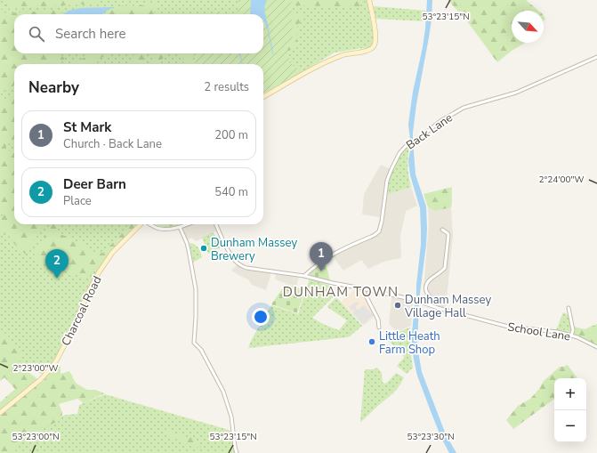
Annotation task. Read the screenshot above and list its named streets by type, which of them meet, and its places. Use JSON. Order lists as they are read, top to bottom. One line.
{"streets":{"main road":["Charcoal Road"],"street":["Back Lane","School Lane"]},"crossings":[["Back Lane","School Lane"]],"districts":["DUNHAM TOWN"],"places":["Dunham Massey Brewery","Dunham Massey Village Hall","Little Heath Farm Shop"],"north":"bottom right","page":{"search":"Search here","heading":["Nearby","2 results"],"list":[{"mark":"1","name":"St Mark","note":"Church · Back Lane","value":"200 m"},{"mark":"2","name":"Deer Barn","note":"Place","value":"540 m"}],"pins":["1","2"],"map_buttons":["+","−"]},"coordinates":["53°23'15\"N","2°24'00\"W","2°23'00\"W","53°23'00\"N","53°23'30\"N"]}
